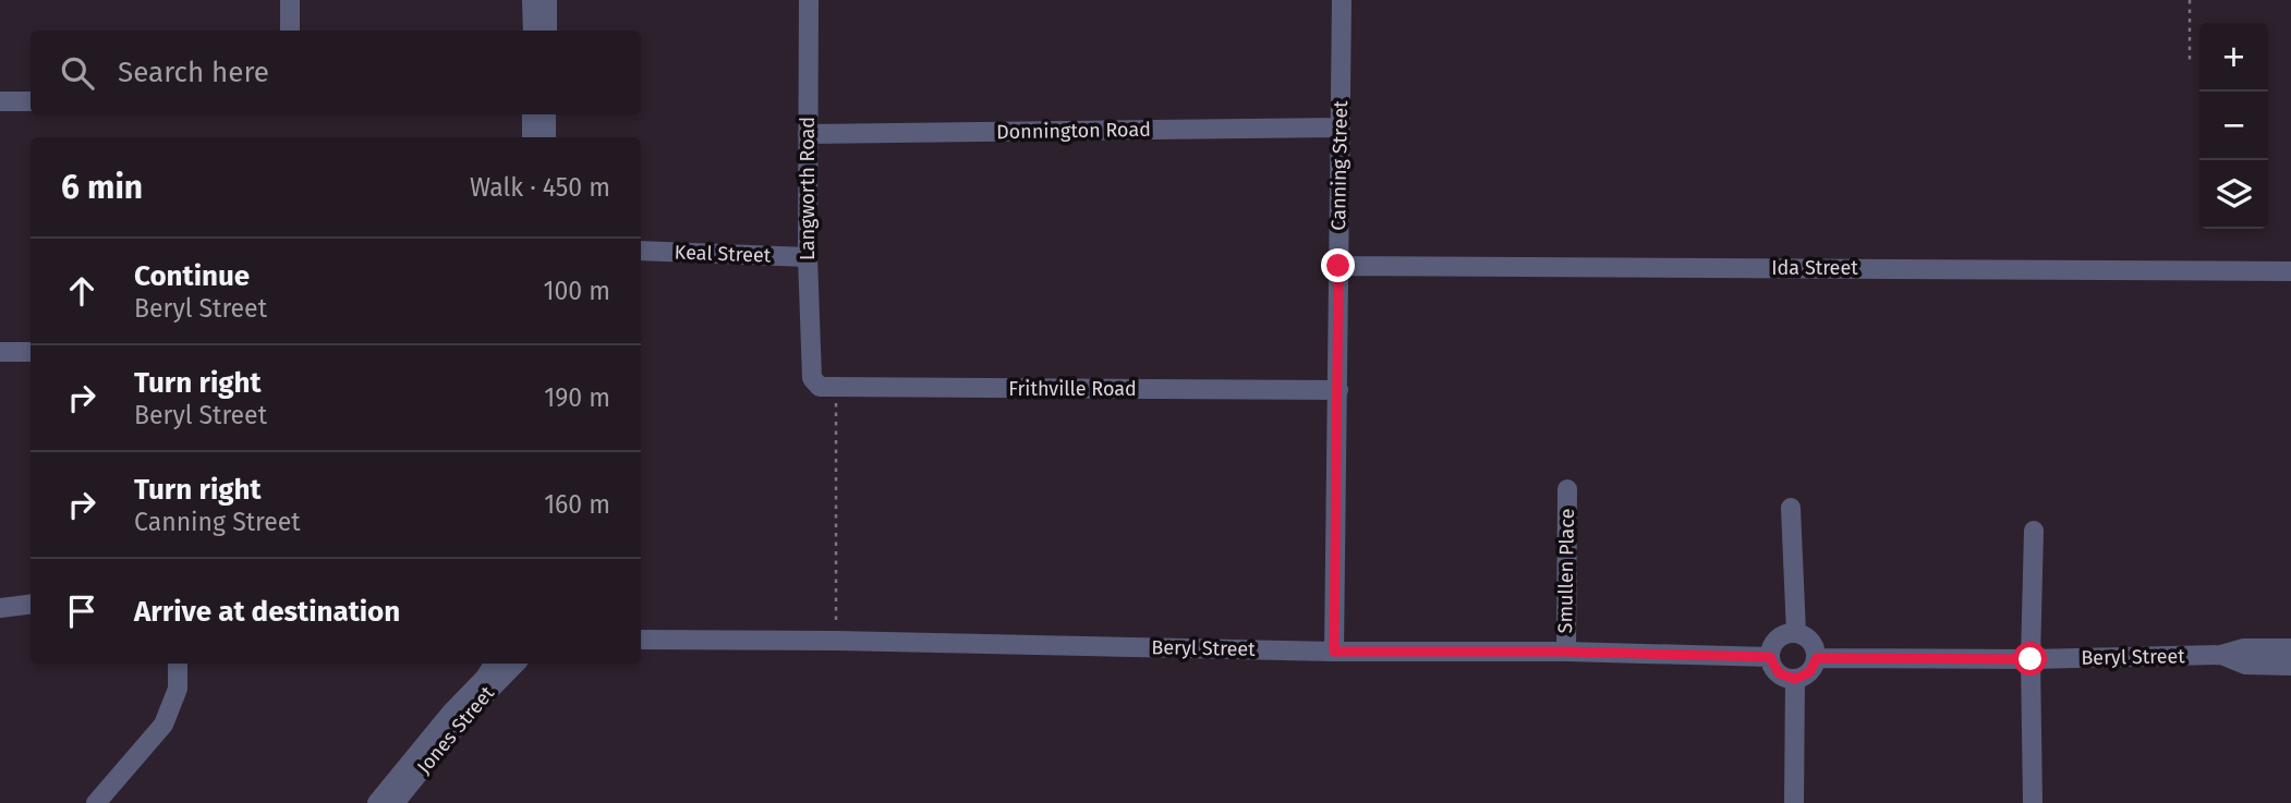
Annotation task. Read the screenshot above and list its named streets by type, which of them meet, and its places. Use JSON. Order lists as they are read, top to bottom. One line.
{"streets":{"street":["Donnington Road","Canning Street","Langworth Road","Keal Street","Ida Street","Frithville Road","Smullen Place","Beryl Street","Jones Street"]},"crossings":[["Donnington Road","Canning Street"],["Donnington Road","Langworth Road"],["Canning Street","Ida Street"],["Canning Street","Frithville Road"],["Canning Street","Beryl Street"],["Langworth Road","Keal Street"],["Langworth Road","Frithville Road"],["Smullen Place","Beryl Street"]],"page":{"map_buttons":["+","−"],"search":"Search here","heading":["6 min","Walk · 450 m"],"list":[["Continue","Beryl Street","100 m"],["Turn right","Beryl Street","190 m"],["Turn right","Canning Street","160 m"],"Arrive at destination"]}}
